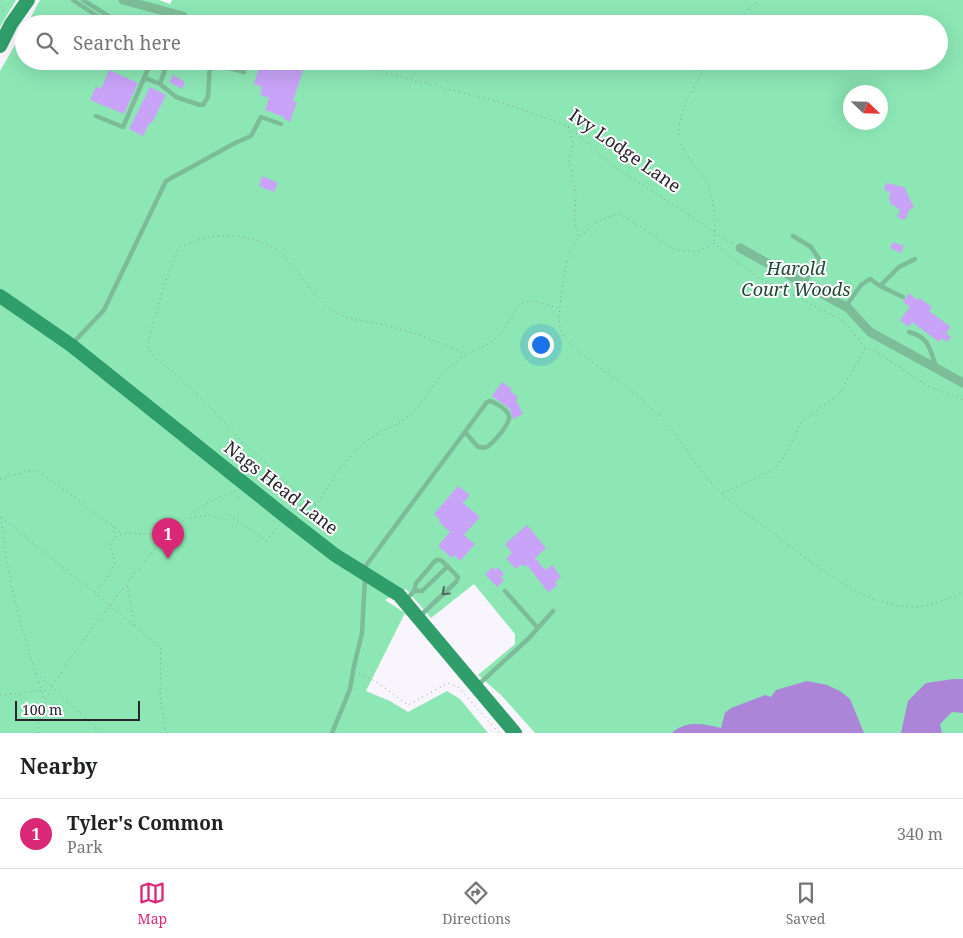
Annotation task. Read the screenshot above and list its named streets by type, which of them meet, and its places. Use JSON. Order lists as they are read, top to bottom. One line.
{"streets":{"street":["Nags Head Lane"],"path":["Ivy Lodge Lane"]},"parks":["Harold Court Woods"],"scale_bar":"100 m","north":"bottom right","page":{"search":"Search here","pins":"1","scale":"100 m","heading":"Nearby","list":[{"mark":"1","name":"Tyler's Common","note":"Park","value":"340 m"}],"nav":["Map","Directions","Saved"]}}
